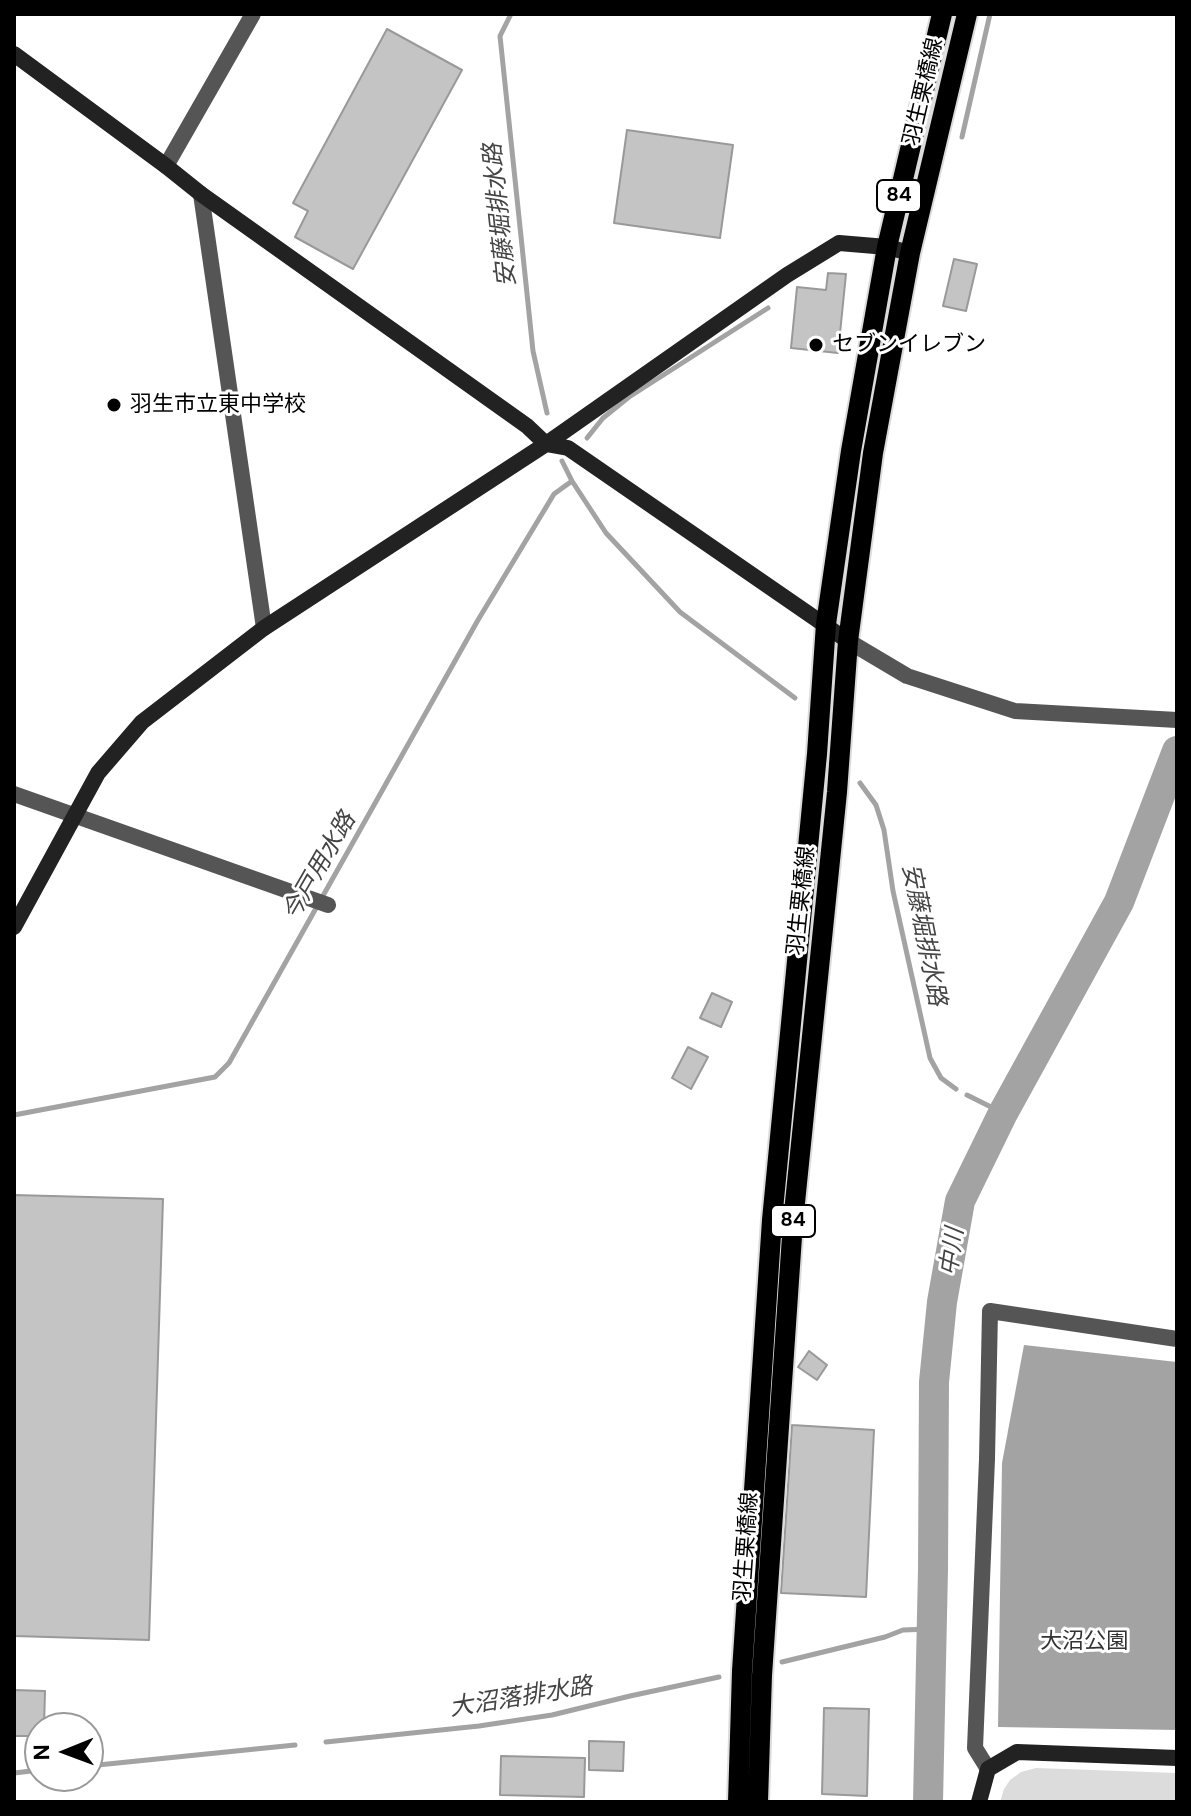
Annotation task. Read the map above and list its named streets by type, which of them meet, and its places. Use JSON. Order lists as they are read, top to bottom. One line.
{"streets":{"main road":["羽生栗橋線","84"]},"water":["安藤堀排水路","今戸用水路","中川","大沼落排水路"],"parks":["大沼公園"],"places":["セブンイレブン","羽生市立東中学校"],"north":"left"}
